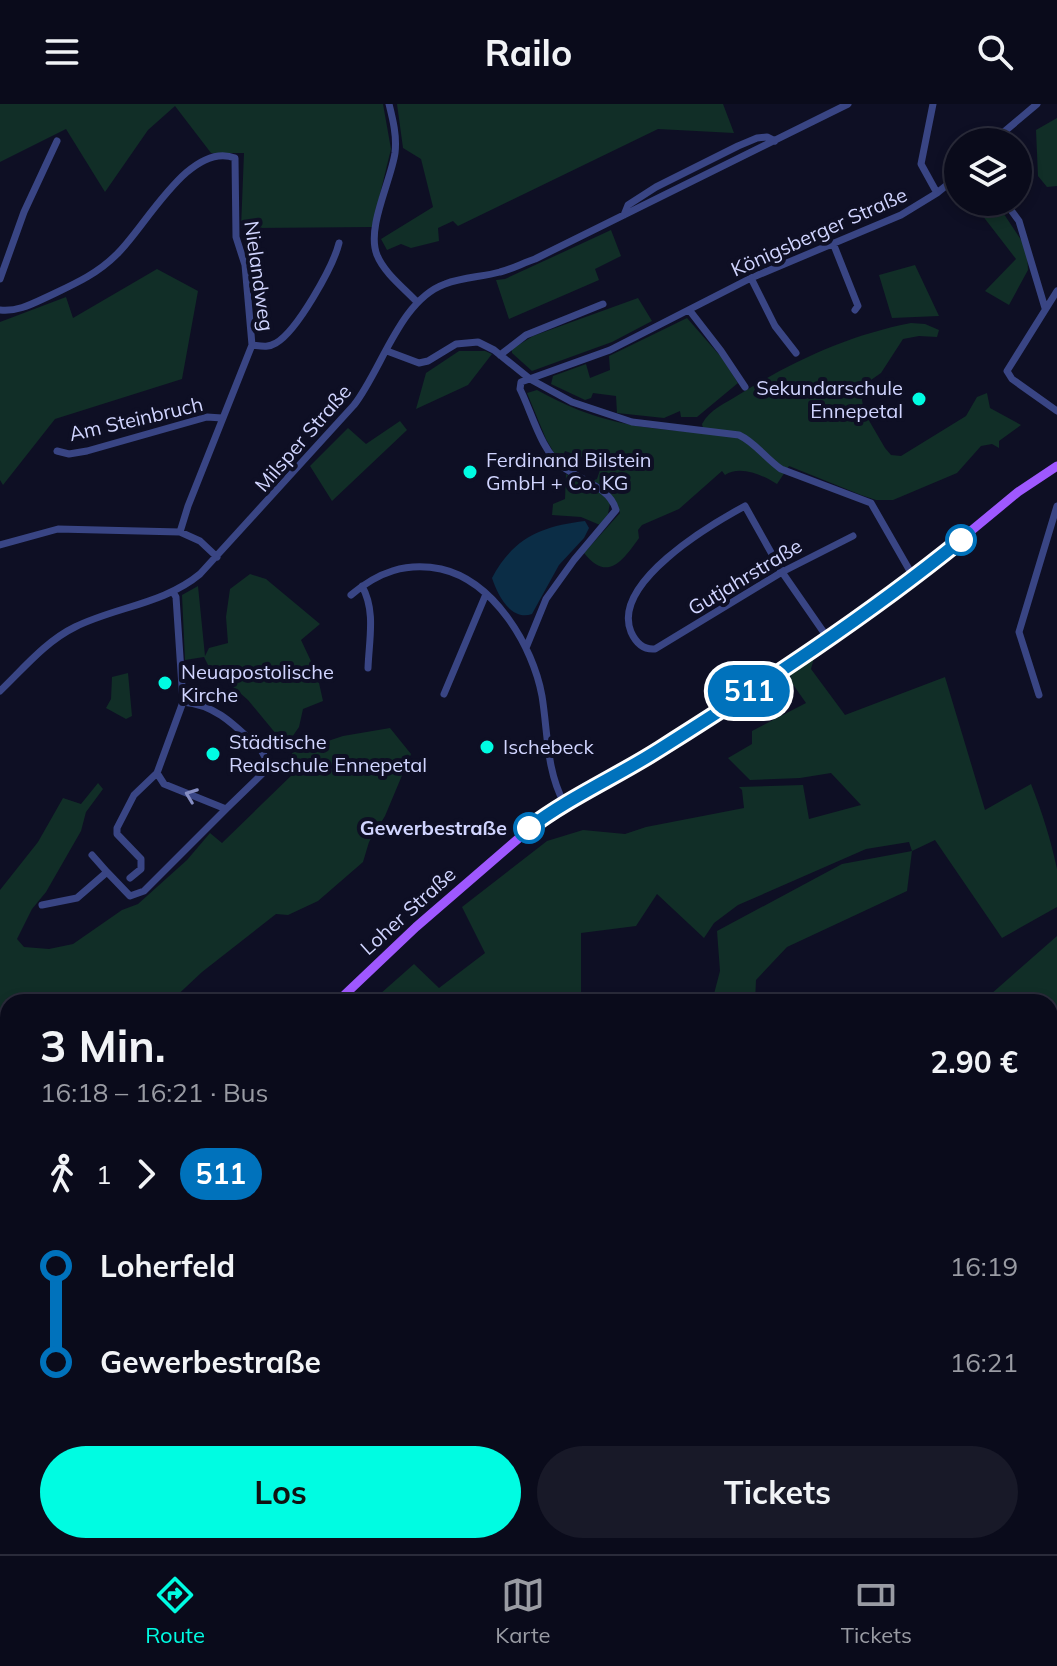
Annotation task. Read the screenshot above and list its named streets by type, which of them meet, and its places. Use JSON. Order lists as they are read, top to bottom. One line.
{"streets":{"main road":["Loher Straße"],"street":["Königsberger Straße","Nielandweg","Am Steinbruch","Milsper Straße","Gutjahrstraße"]},"crossings":[["Nielandweg","Am Steinbruch"]],"places":["Sekundarschule Ennepetal","Ferdinand Bilstein GmbH + Co. KG","Neuapostolische Kirche","Ischebeck","Städtische Realschule Ennepetal","Gewerbestraße"],"lines":["bus line 511"],"page":{"header":"Railo","on_map":"511","heading":["3 Min.","16:18 – 16:21 · Bus","2.90 €"],"legs":["1","511"],"list":[{"name":"Loherfeld","value":"16:19"},{"name":"Gewerbestraße","value":"16:21"}],"buttons":["Los","Tickets"],"tabs":["Route","Karte","Tickets"]}}
